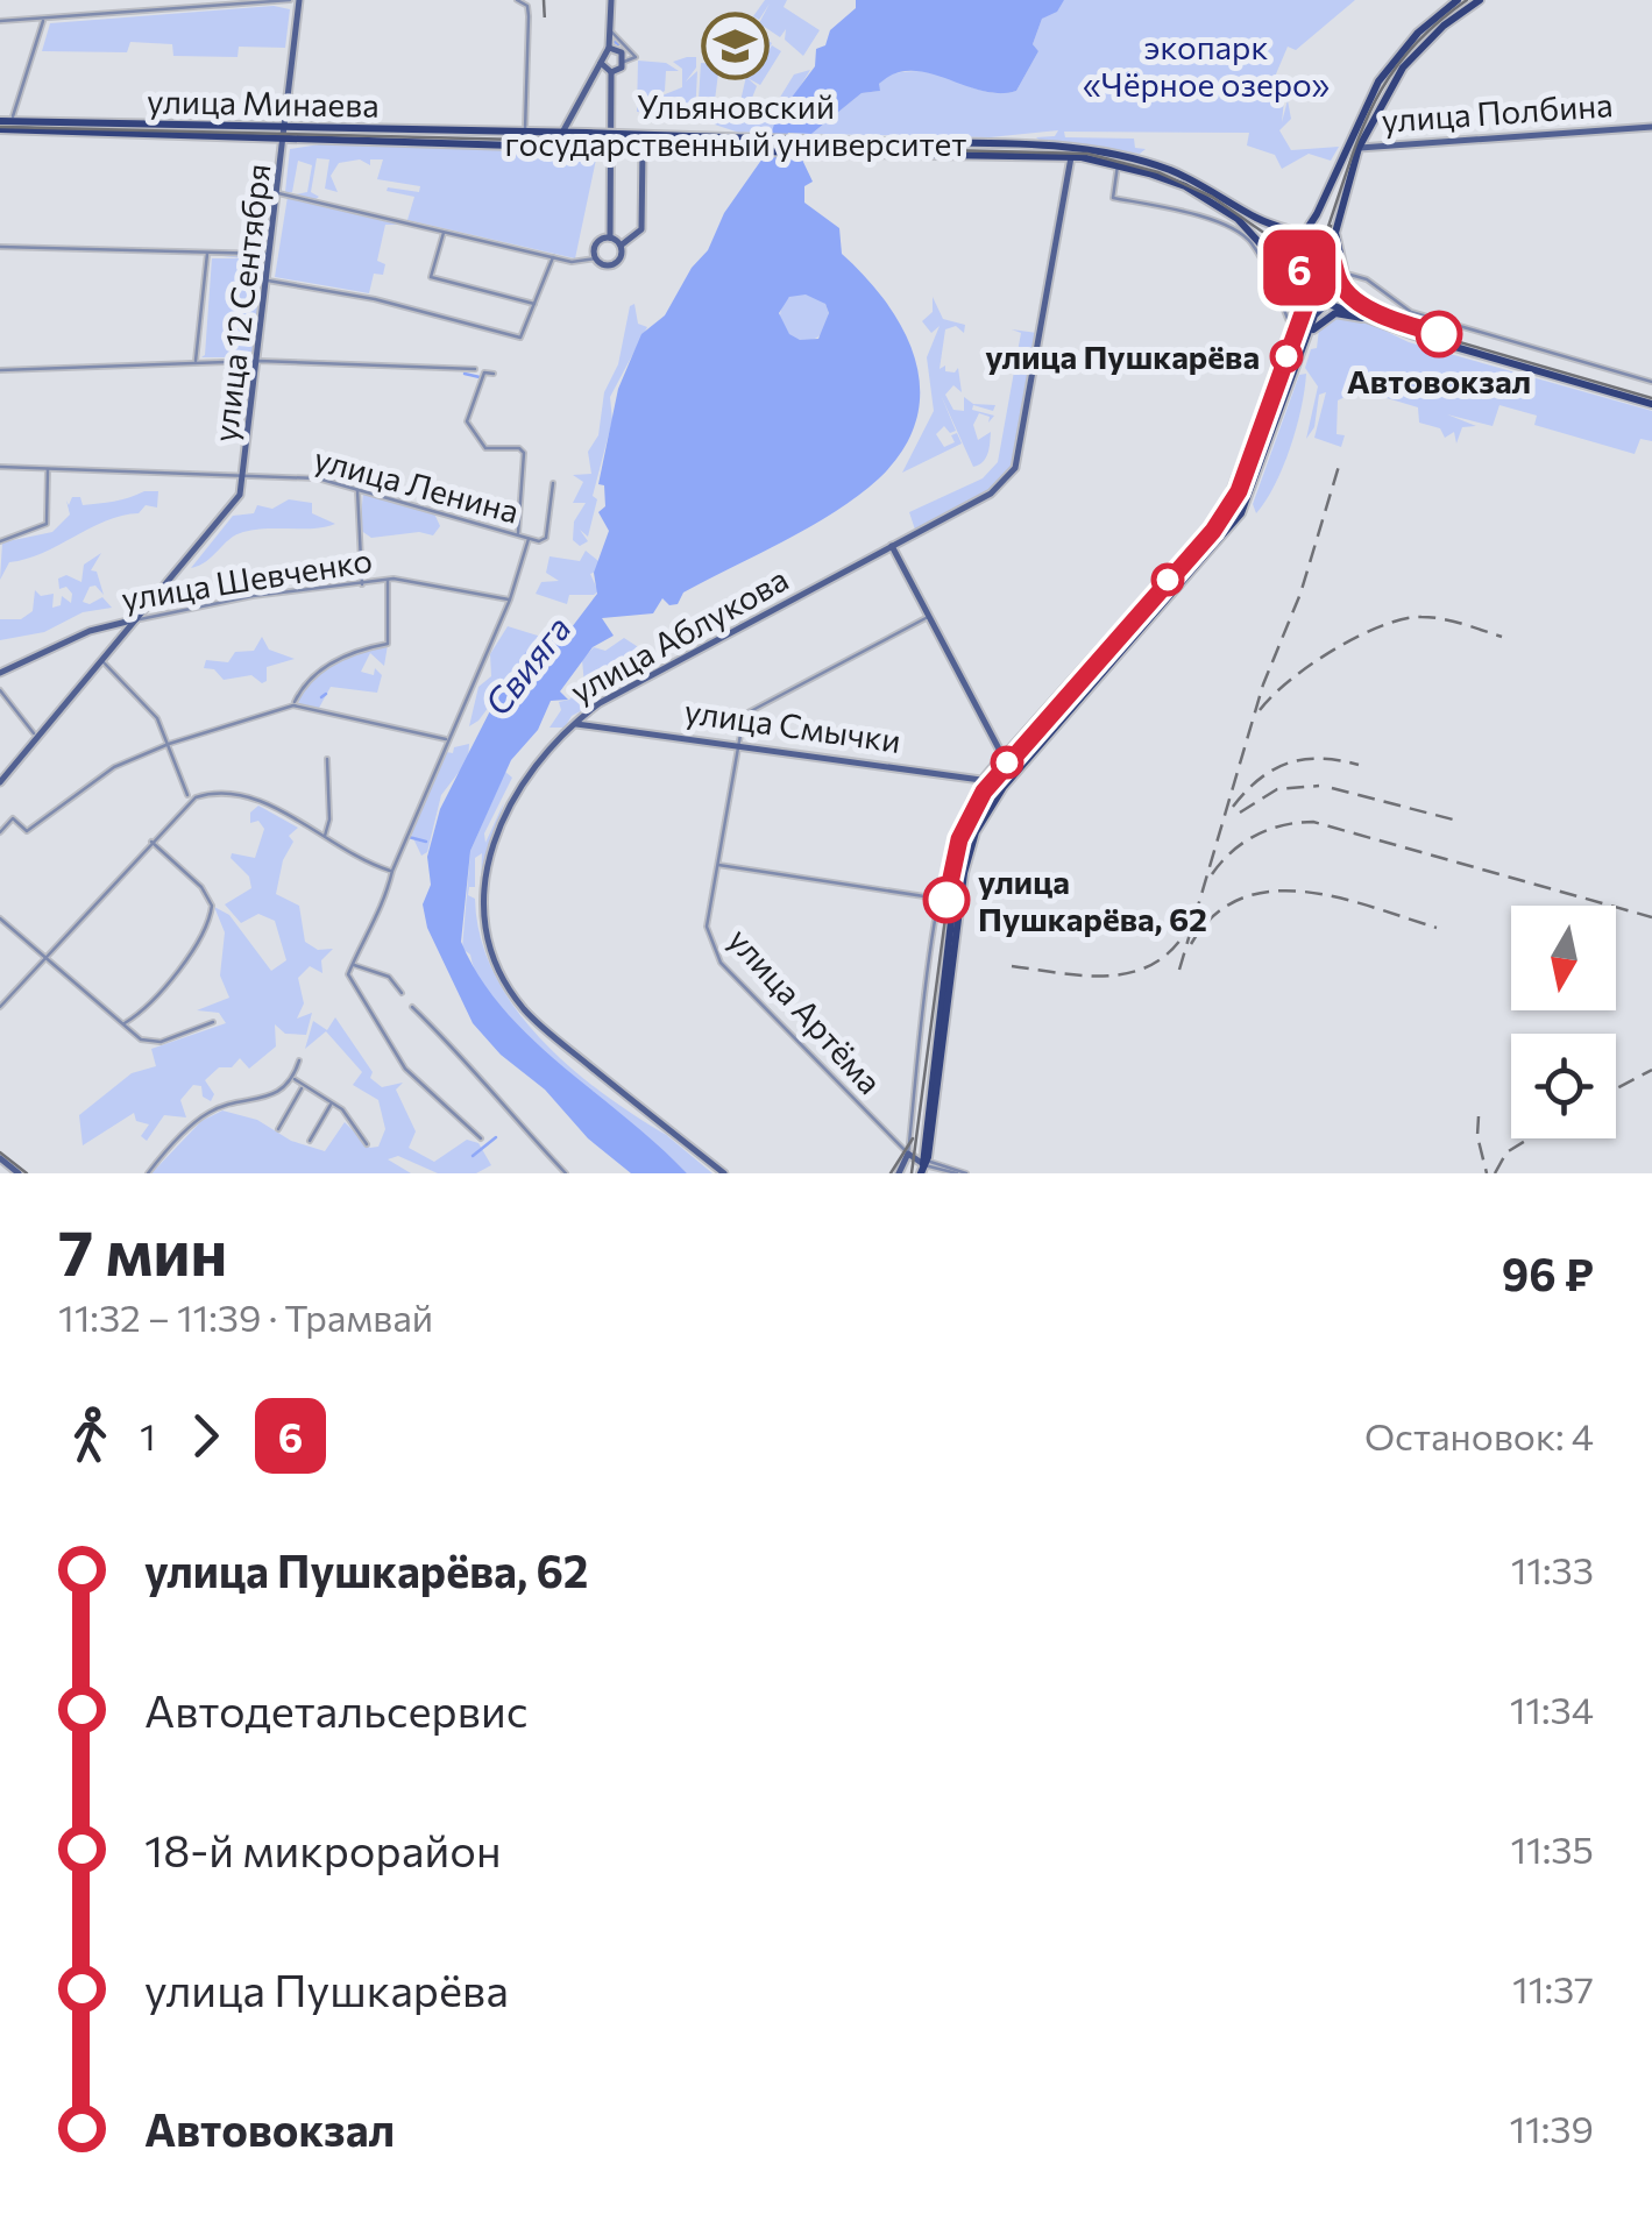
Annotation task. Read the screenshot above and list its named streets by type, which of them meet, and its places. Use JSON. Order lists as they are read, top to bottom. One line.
{"streets":{"main road":["улица Минаева","улица Полбина"],"street":["улица 12 Сентября","улица Ленина","улица Шевченко","улица Аблукова","улица Смычки","улица Артёма"]},"crossings":[["улица Минаева","улица 12 Сентября"],["улица Минаева","улица Аблукова"],["улица 12 Сентября","улица Ленина"],["улица Аблукова","улица Смычки"],["улица Смычки","улица Артёма"]],"water":["Свияга"],"parks":["экопарк «Чёрное озеро»"],"places":{"school or university":["Ульяновский государственный университет"],"other":["Автовокзал","улица Пушкарёва","улица Пушкарёва, 62"]},"lines":["tram line 6"],"north":"bottom","page":{"on_map":"6","heading":["7 мин","11:32 – 11:39 · Трамвай","96 ₽"],"legs":["1","6","Остановок: 4"],"list":[{"name":"улица Пушкарёва, 62","value":"11:33"},{"name":"Автодетальсервис","value":"11:34"},{"name":"18-й микрорайон","value":"11:35"},{"name":"улица Пушкарёва","value":"11:37"},{"name":"Автовокзал","value":"11:39"}]}}
